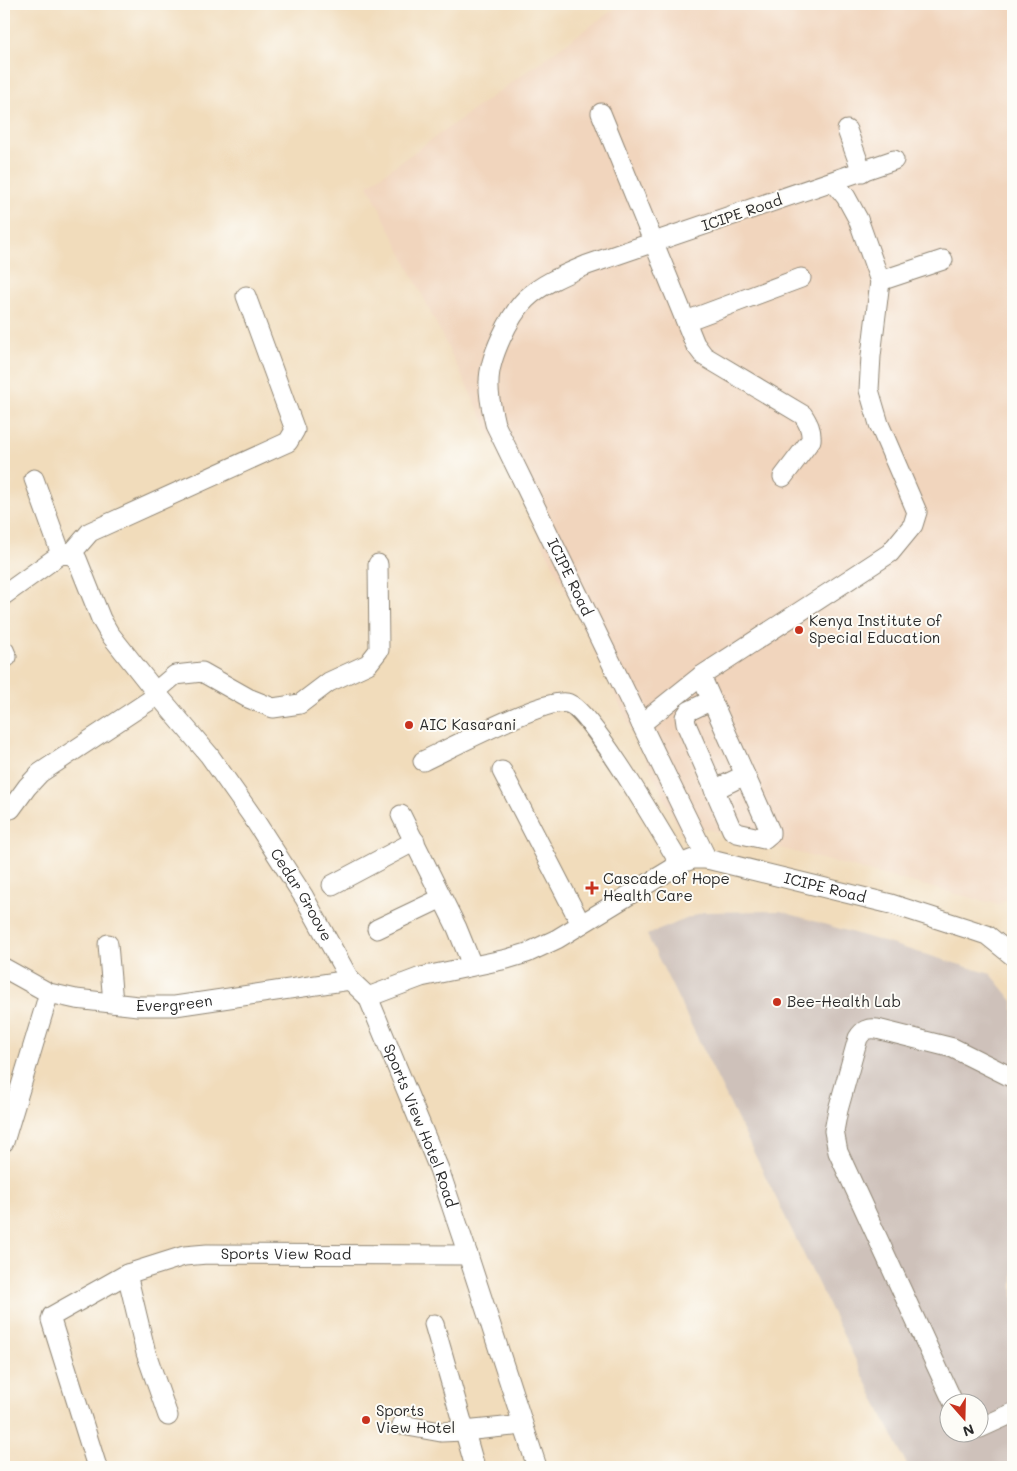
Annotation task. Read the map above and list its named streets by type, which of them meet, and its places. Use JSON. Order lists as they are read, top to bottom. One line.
{"streets":{"street":["ICIPE Road","Cedar Groove","Evergreen","Sports View Hotel Road","Sports View Road"]},"crossings":[["Cedar Groove","Evergreen"],["Cedar Groove","Sports View Hotel Road"],["Sports View Hotel Road","Sports View Road"]],"places":{"other":["Kenya Institute of Special Education","AIC Kasarani","Bee-Health Lab","Sports View Hotel"],"health":["Cascade of Hope Health Care"]},"north":"bottom"}
